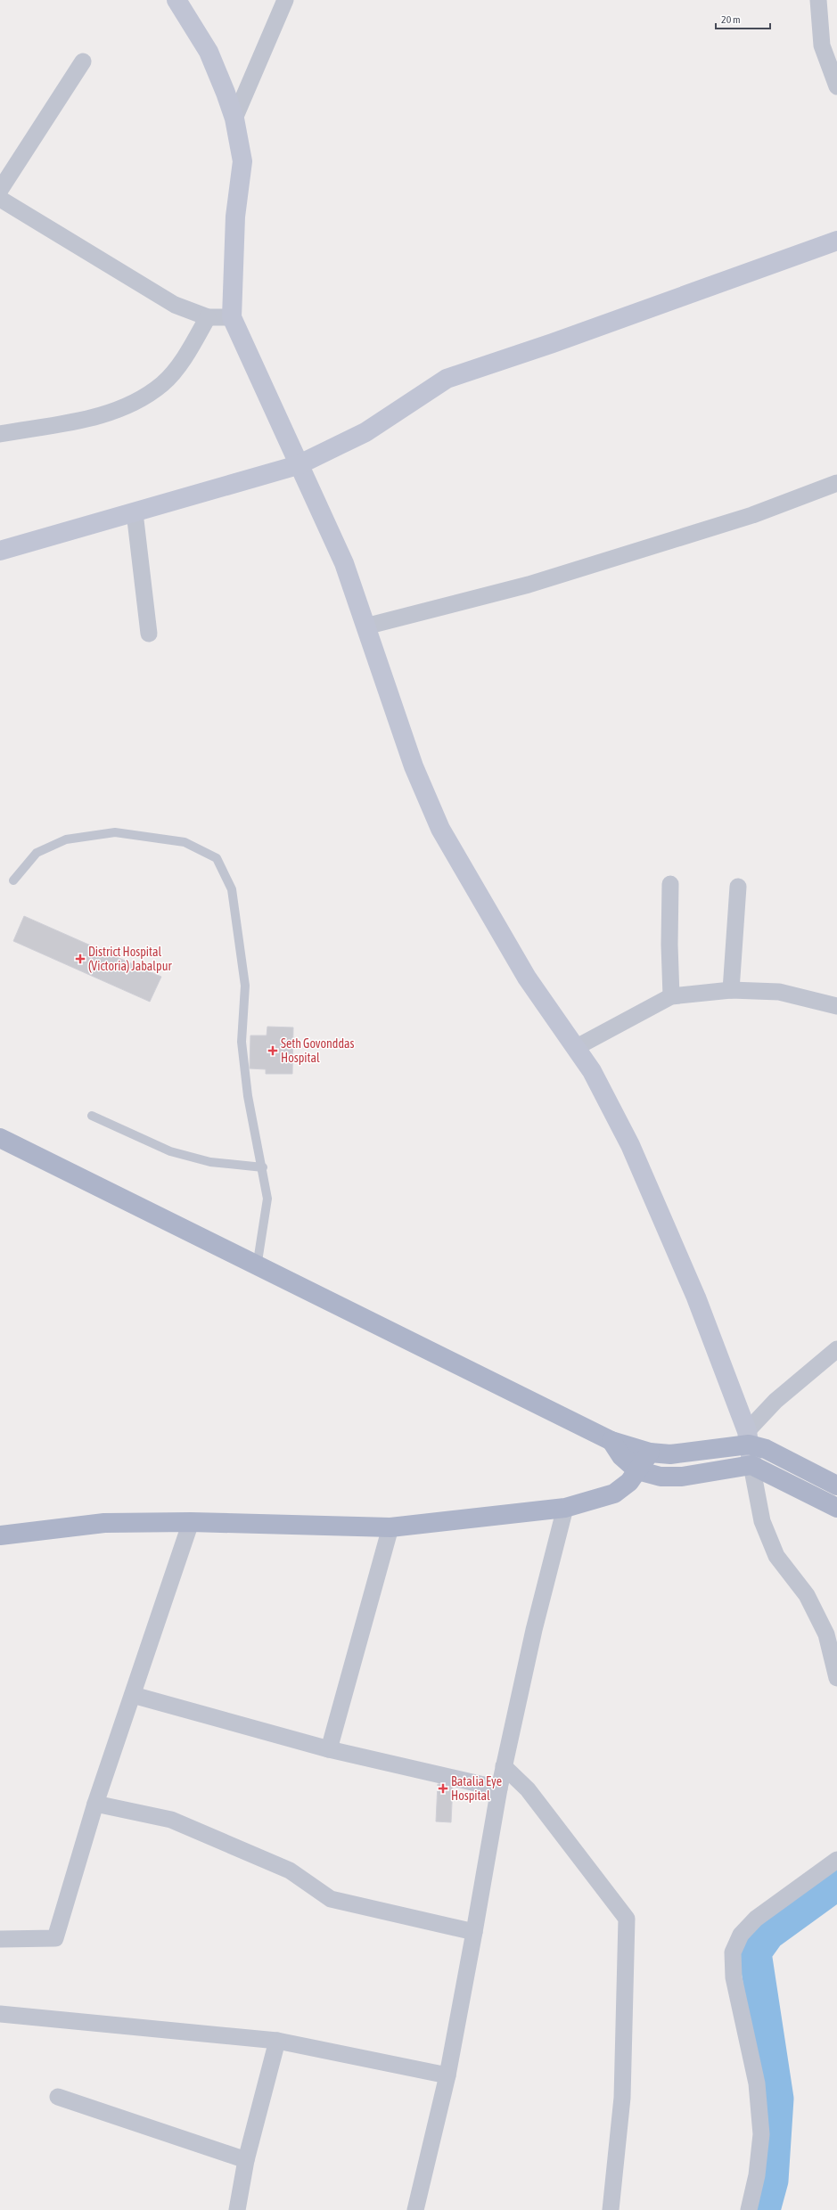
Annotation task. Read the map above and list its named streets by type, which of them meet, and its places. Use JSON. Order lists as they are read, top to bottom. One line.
{"places":{"health":["District Hospital (Victoria) Jabalpur","Seth Govonddas Hospital","Batalia Eye Hospital"]},"scale_bar":"20 m"}
